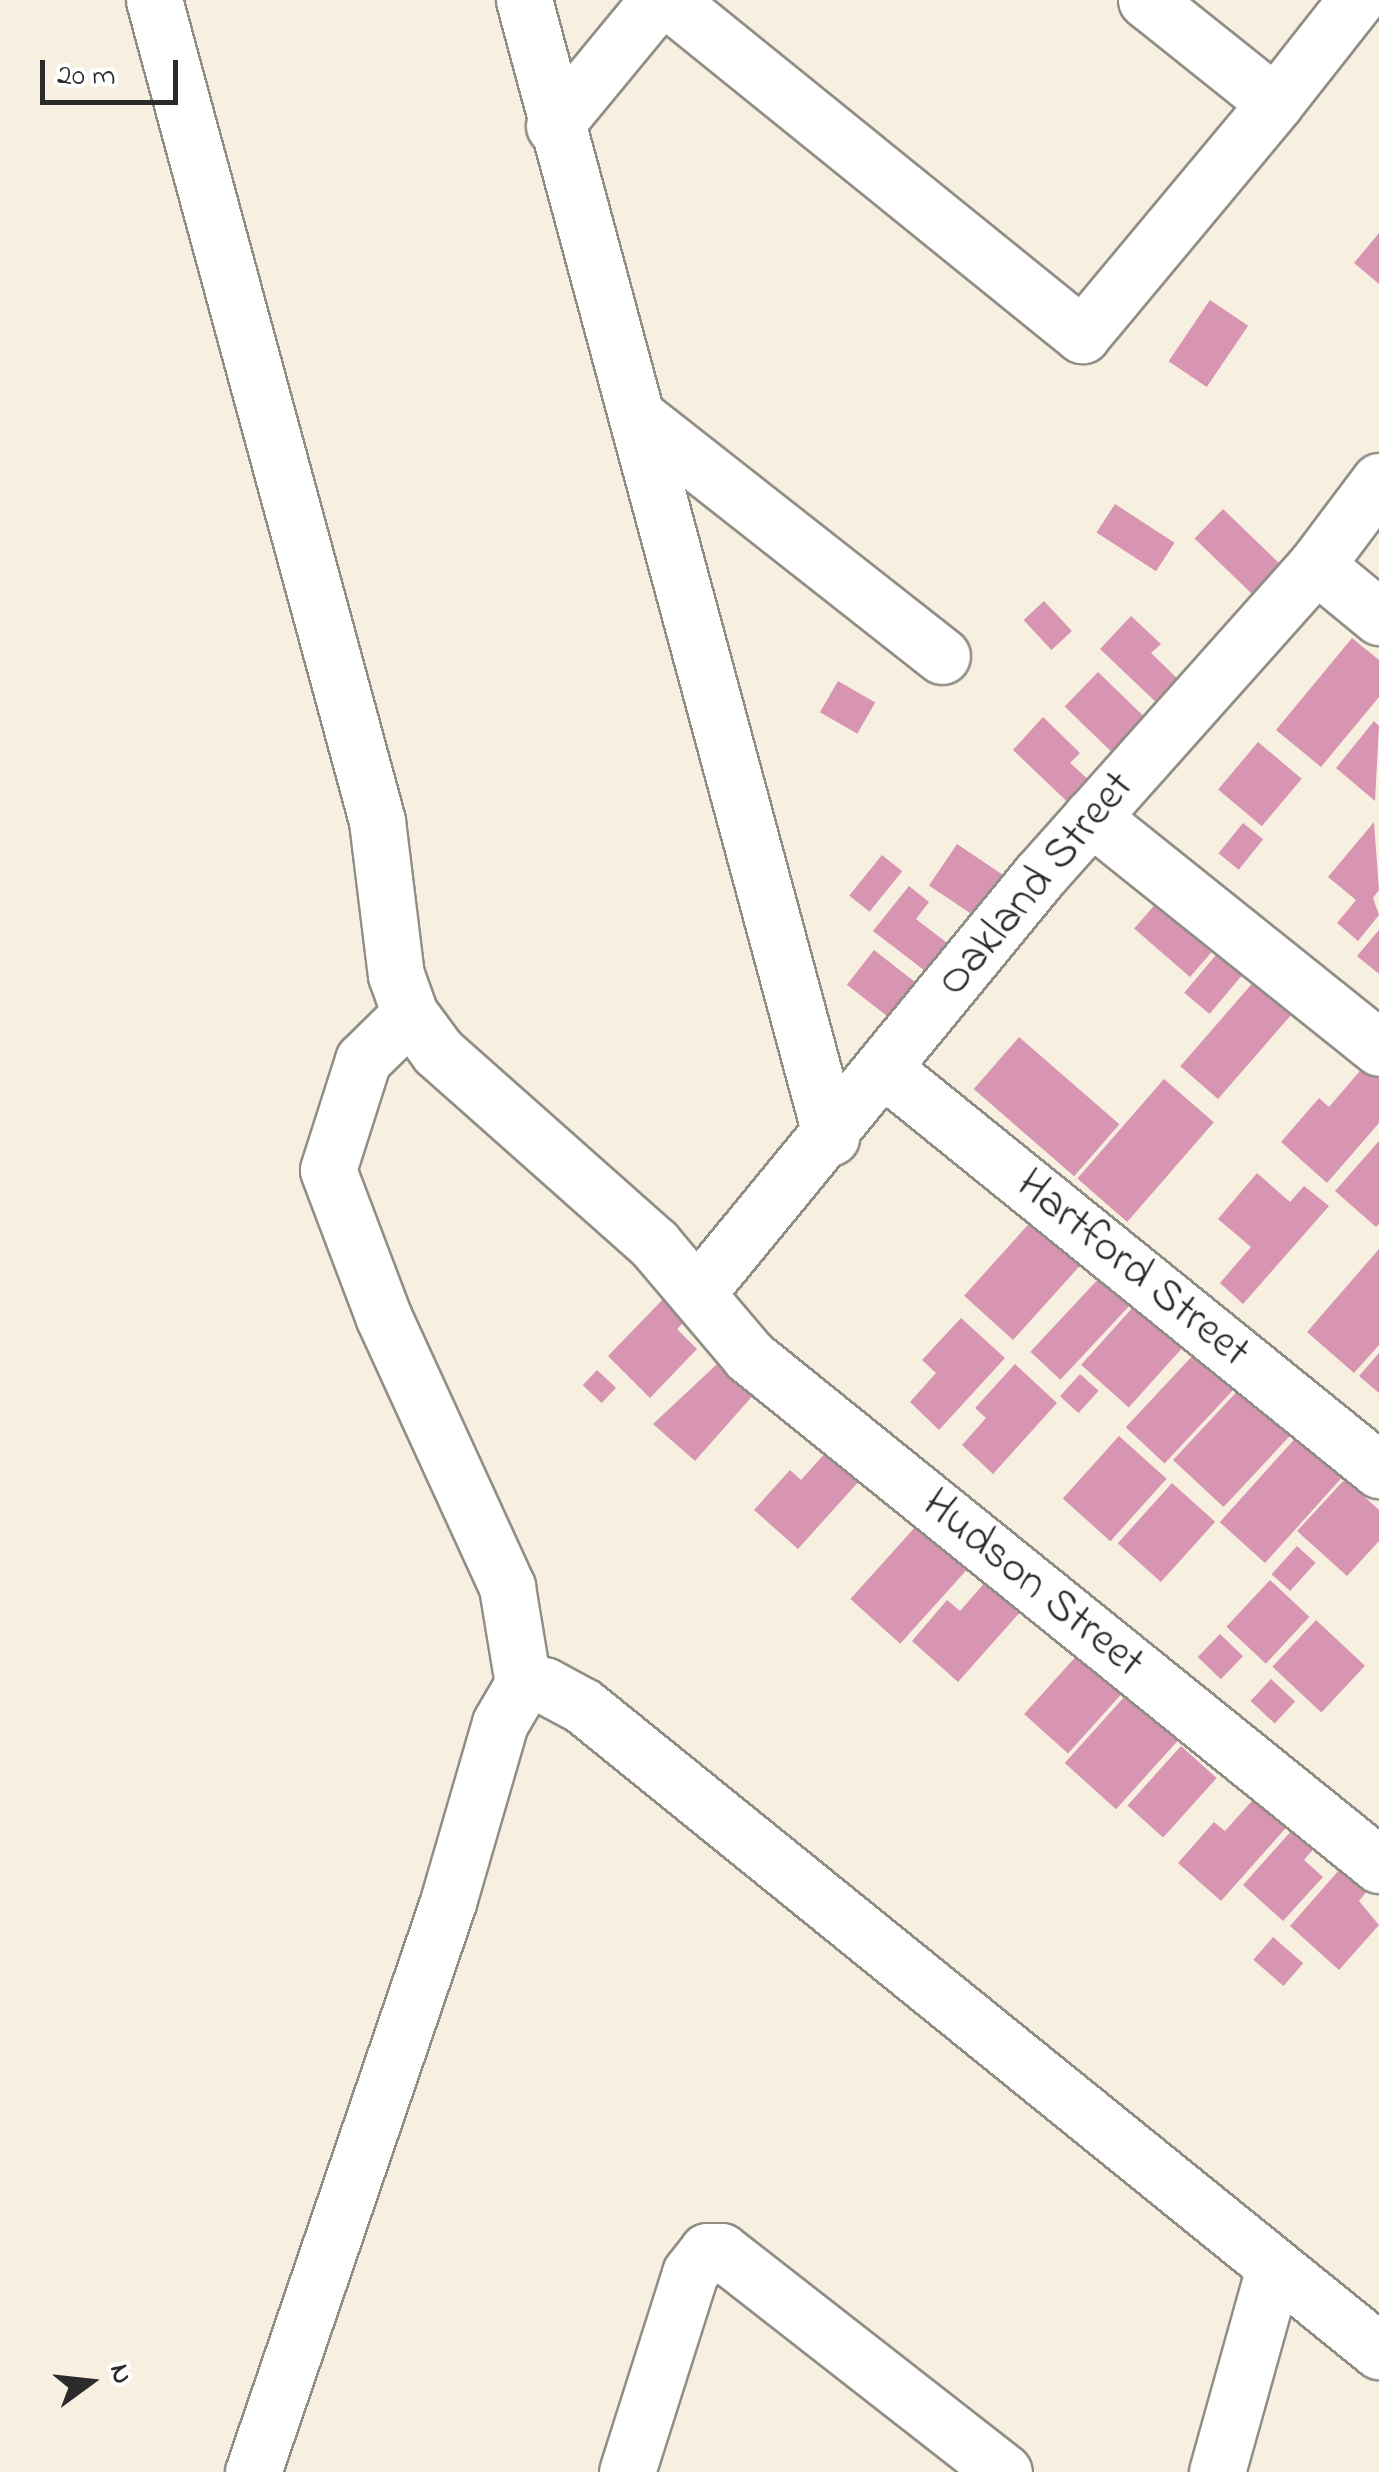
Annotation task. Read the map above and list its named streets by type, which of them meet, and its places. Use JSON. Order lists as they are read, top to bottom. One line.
{"streets":{"street":["Oakland Street","Hartford Street","Hudson Street"]},"crossings":[["Oakland Street","Hartford Street"],["Oakland Street","Hudson Street"]],"scale_bar":"20 m","north":"right"}
